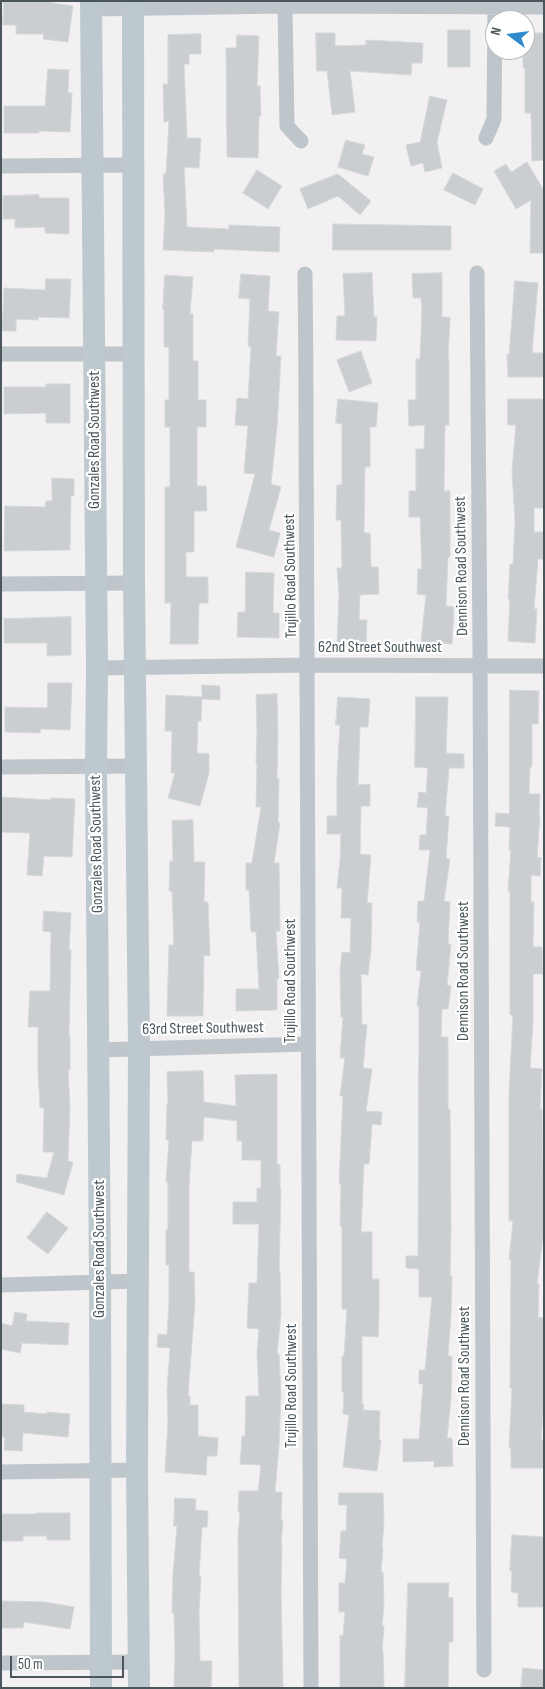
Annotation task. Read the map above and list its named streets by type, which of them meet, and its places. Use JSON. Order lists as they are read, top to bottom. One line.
{"streets":{"street":["Gonzales Road Southwest","Dennison Road Southwest","Trujillo Road Southwest","62nd Street Southwest","63rd Street Southwest"]},"crossings":[["Gonzales Road Southwest","62nd Street Southwest"],["Gonzales Road Southwest","63rd Street Southwest"],["Dennison Road Southwest","62nd Street Southwest"],["Trujillo Road Southwest","62nd Street Southwest"],["Trujillo Road Southwest","63rd Street Southwest"]],"scale_bar":"50 m","north":"left"}
